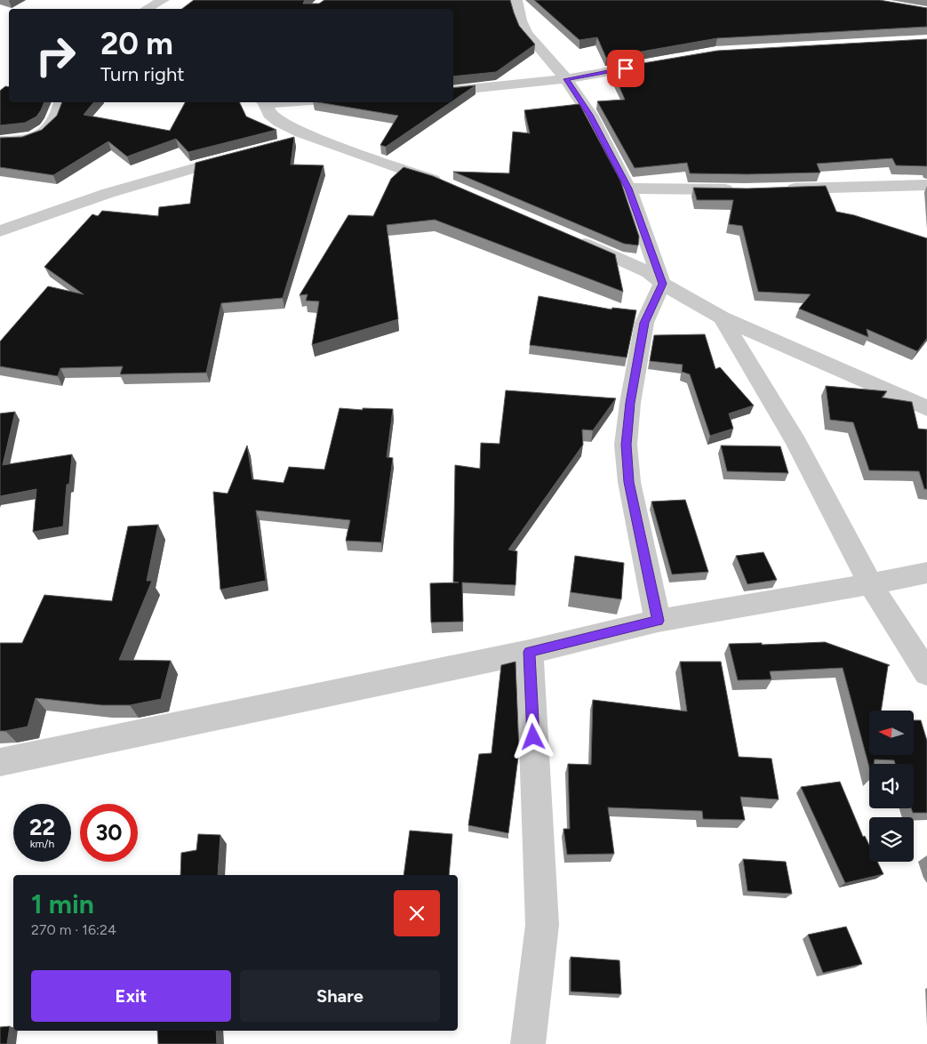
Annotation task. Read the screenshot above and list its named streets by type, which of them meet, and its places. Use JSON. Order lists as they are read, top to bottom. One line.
{"north":"left","page":{"turn":["20 m","Turn right"],"speed":"22 km/h","limit":"30","heading":["1 min","270 m · 16:24"],"buttons":["Exit","Share"]}}
